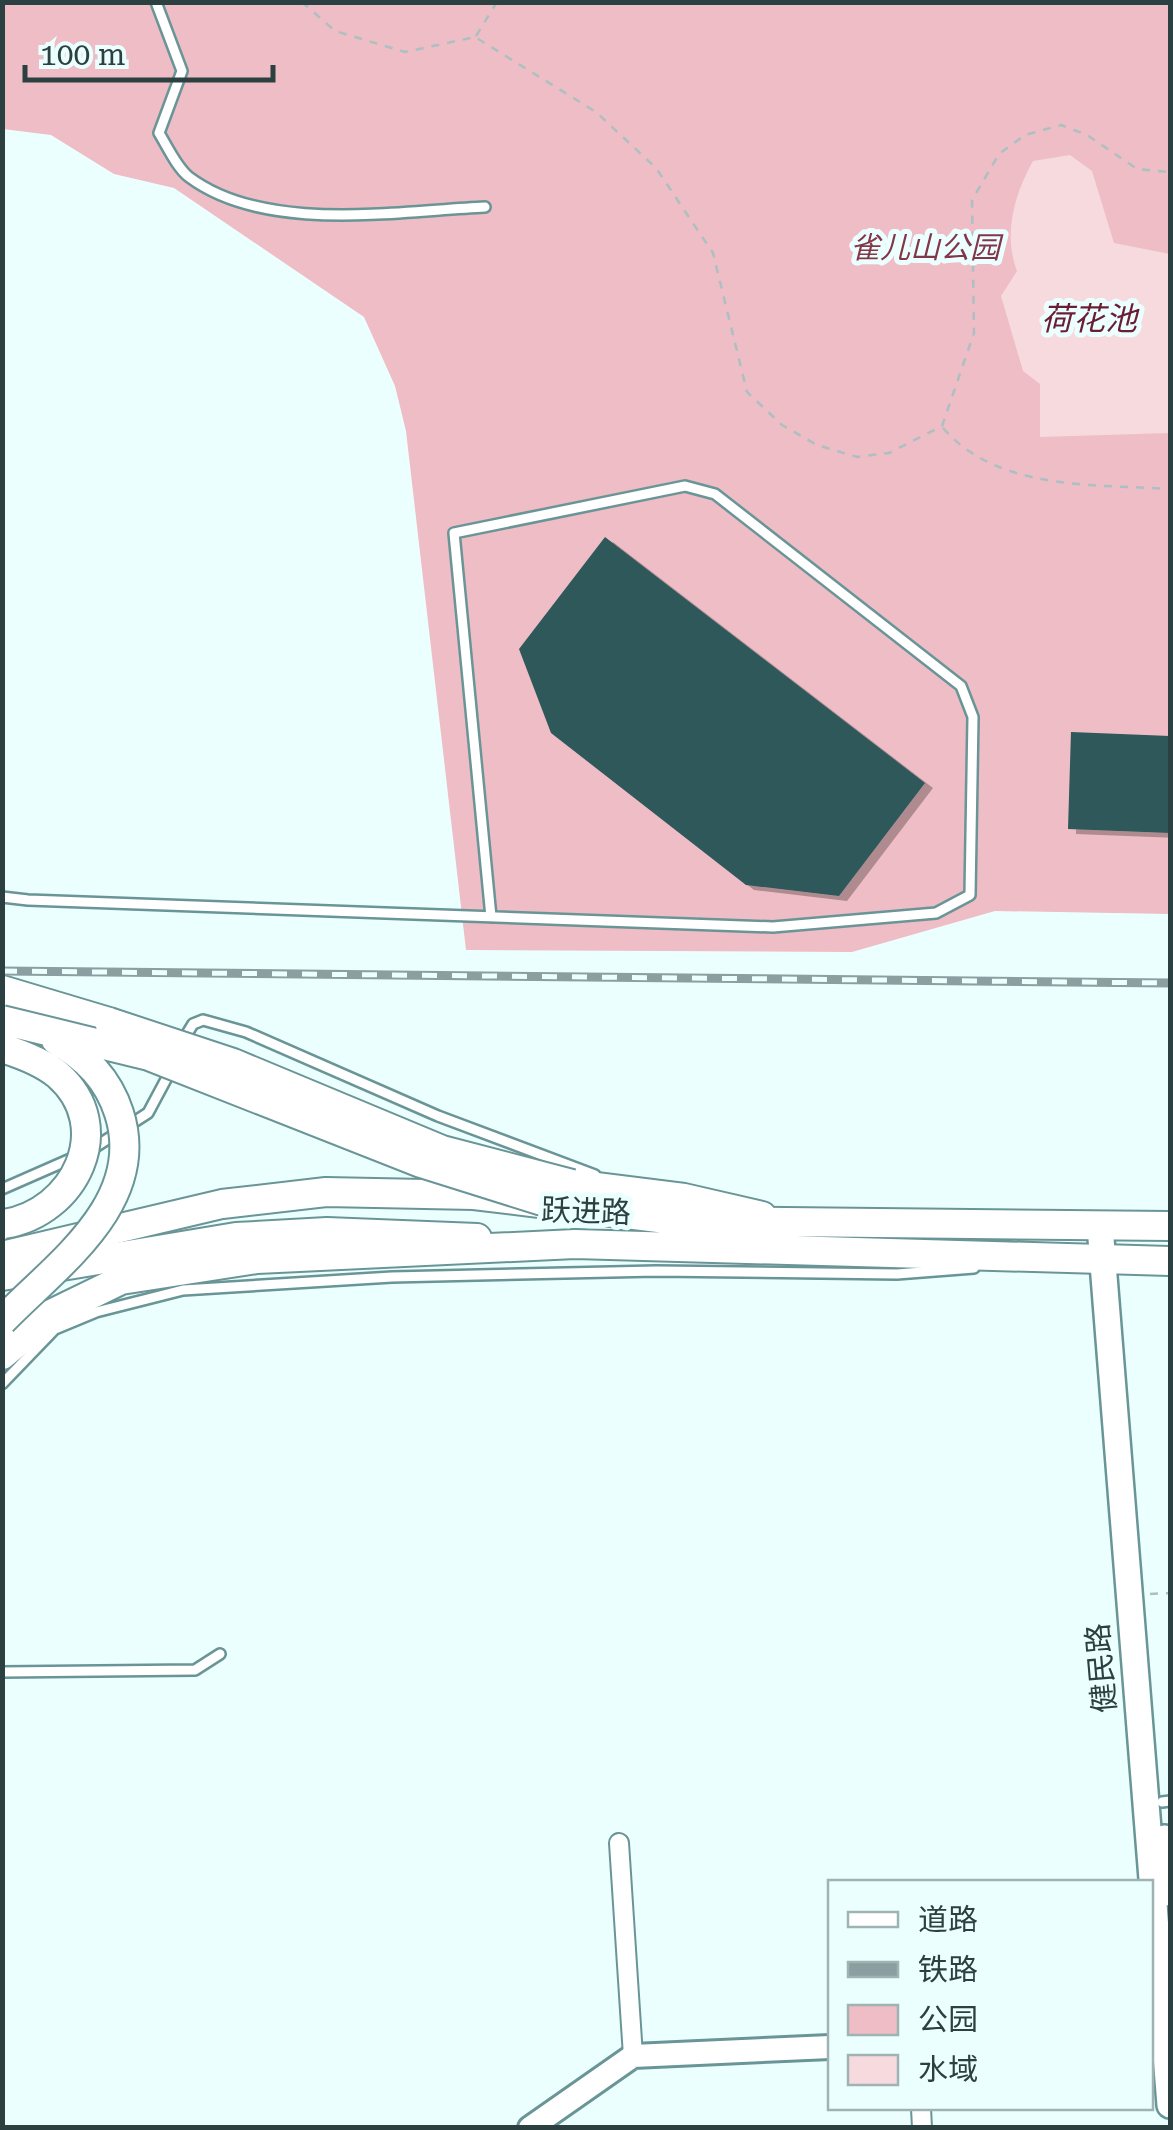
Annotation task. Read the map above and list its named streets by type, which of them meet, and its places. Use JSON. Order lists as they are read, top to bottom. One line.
{"streets":{"main road":["跃进路","健民路"]},"crossings":[["跃进路","健民路"]],"water":["荷花池"],"parks":["雀儿山公园"],"legend":["道路","铁路","公园","水域"],"scale_bar":"100 m"}
